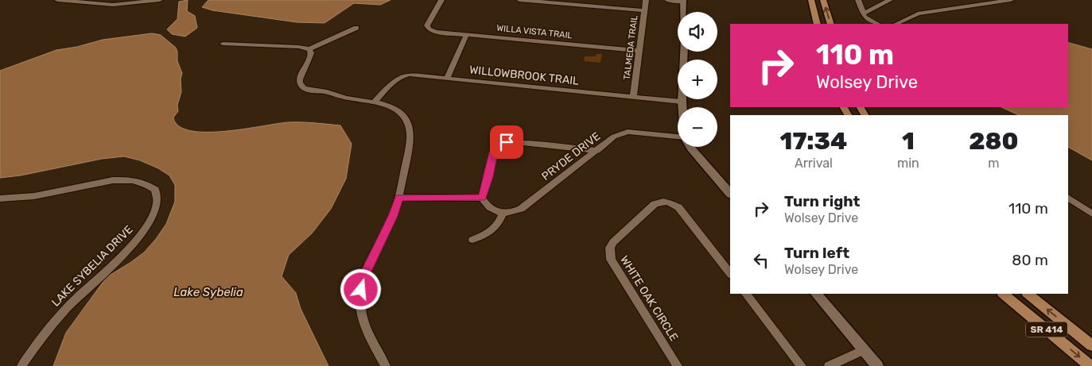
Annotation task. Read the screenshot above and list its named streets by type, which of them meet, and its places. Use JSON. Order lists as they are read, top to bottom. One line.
{"streets":{"main road":["SR 414"],"street":["WILLA VISTA TRAIL","TALMEDA TRAIL","WILLOWBROOK TRAIL","PRYDE DRIVE","LAKE SYBELIA DRIVE","WHITE OAK CIRCLE"]},"crossings":[["WILLA VISTA TRAIL","TALMEDA TRAIL"],["TALMEDA TRAIL","WILLOWBROOK TRAIL"]],"water":["Lake Sybelia"],"page":{"map_buttons":["+","−"],"turn":["110 m","Wolsey Drive"],"eta":["17:34","Arrival","1","min","280","m"],"list":[{"name":"Turn right","note":"Wolsey Drive","value":"110 m"},{"name":"Turn left","note":"Wolsey Drive","value":"80 m"}]}}
